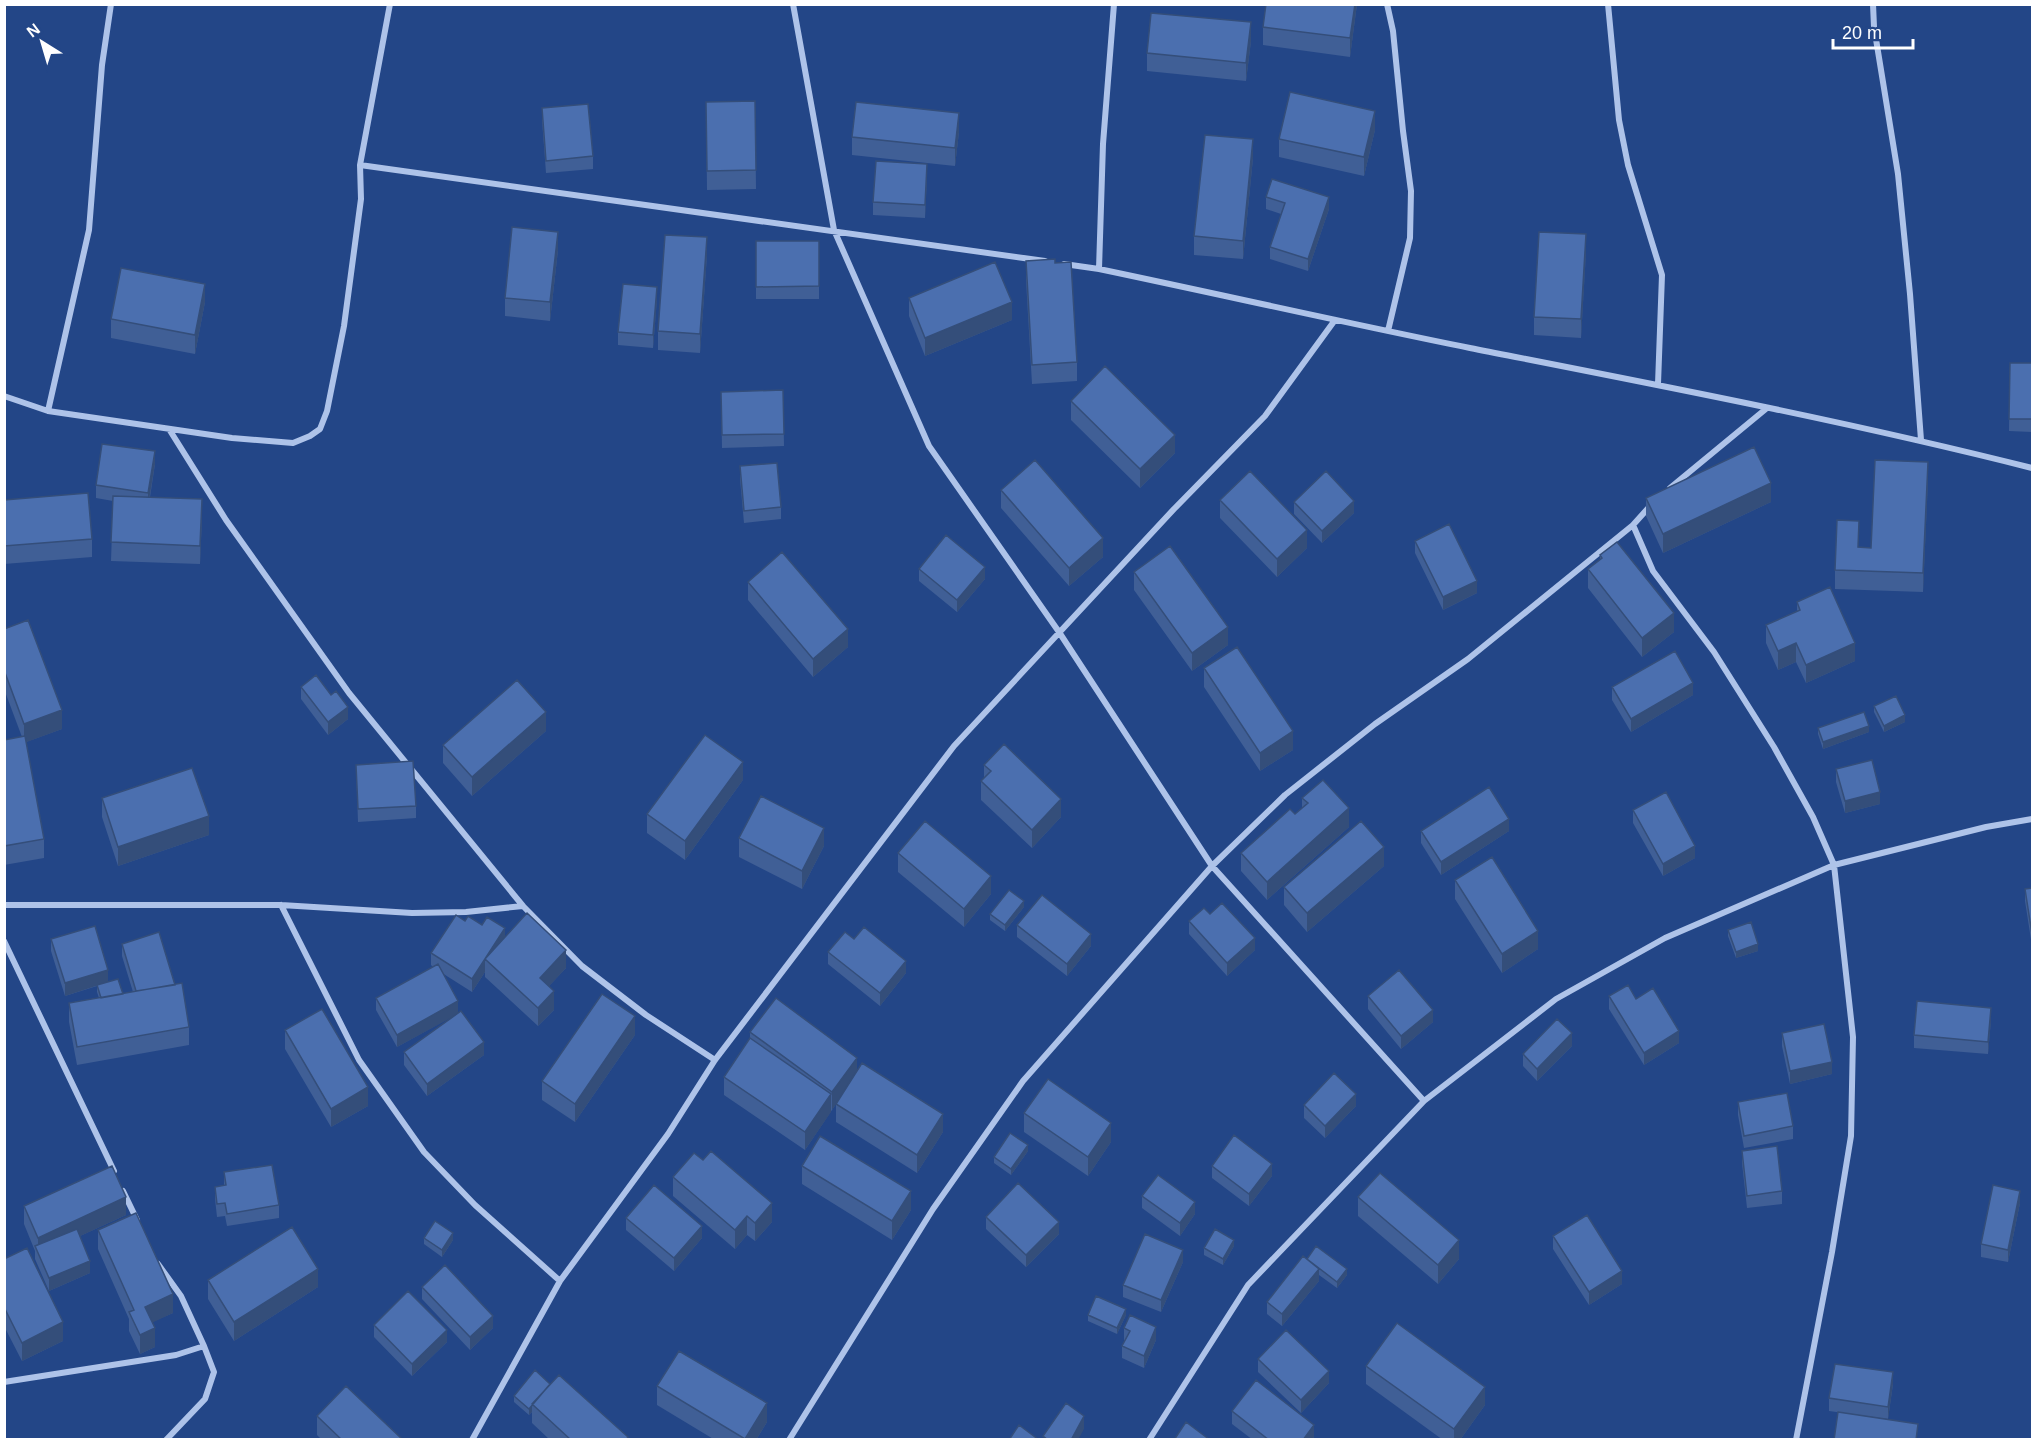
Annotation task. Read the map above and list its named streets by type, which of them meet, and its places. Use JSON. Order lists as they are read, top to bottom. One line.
{"scale_bar":"20 m","north":"top left"}
